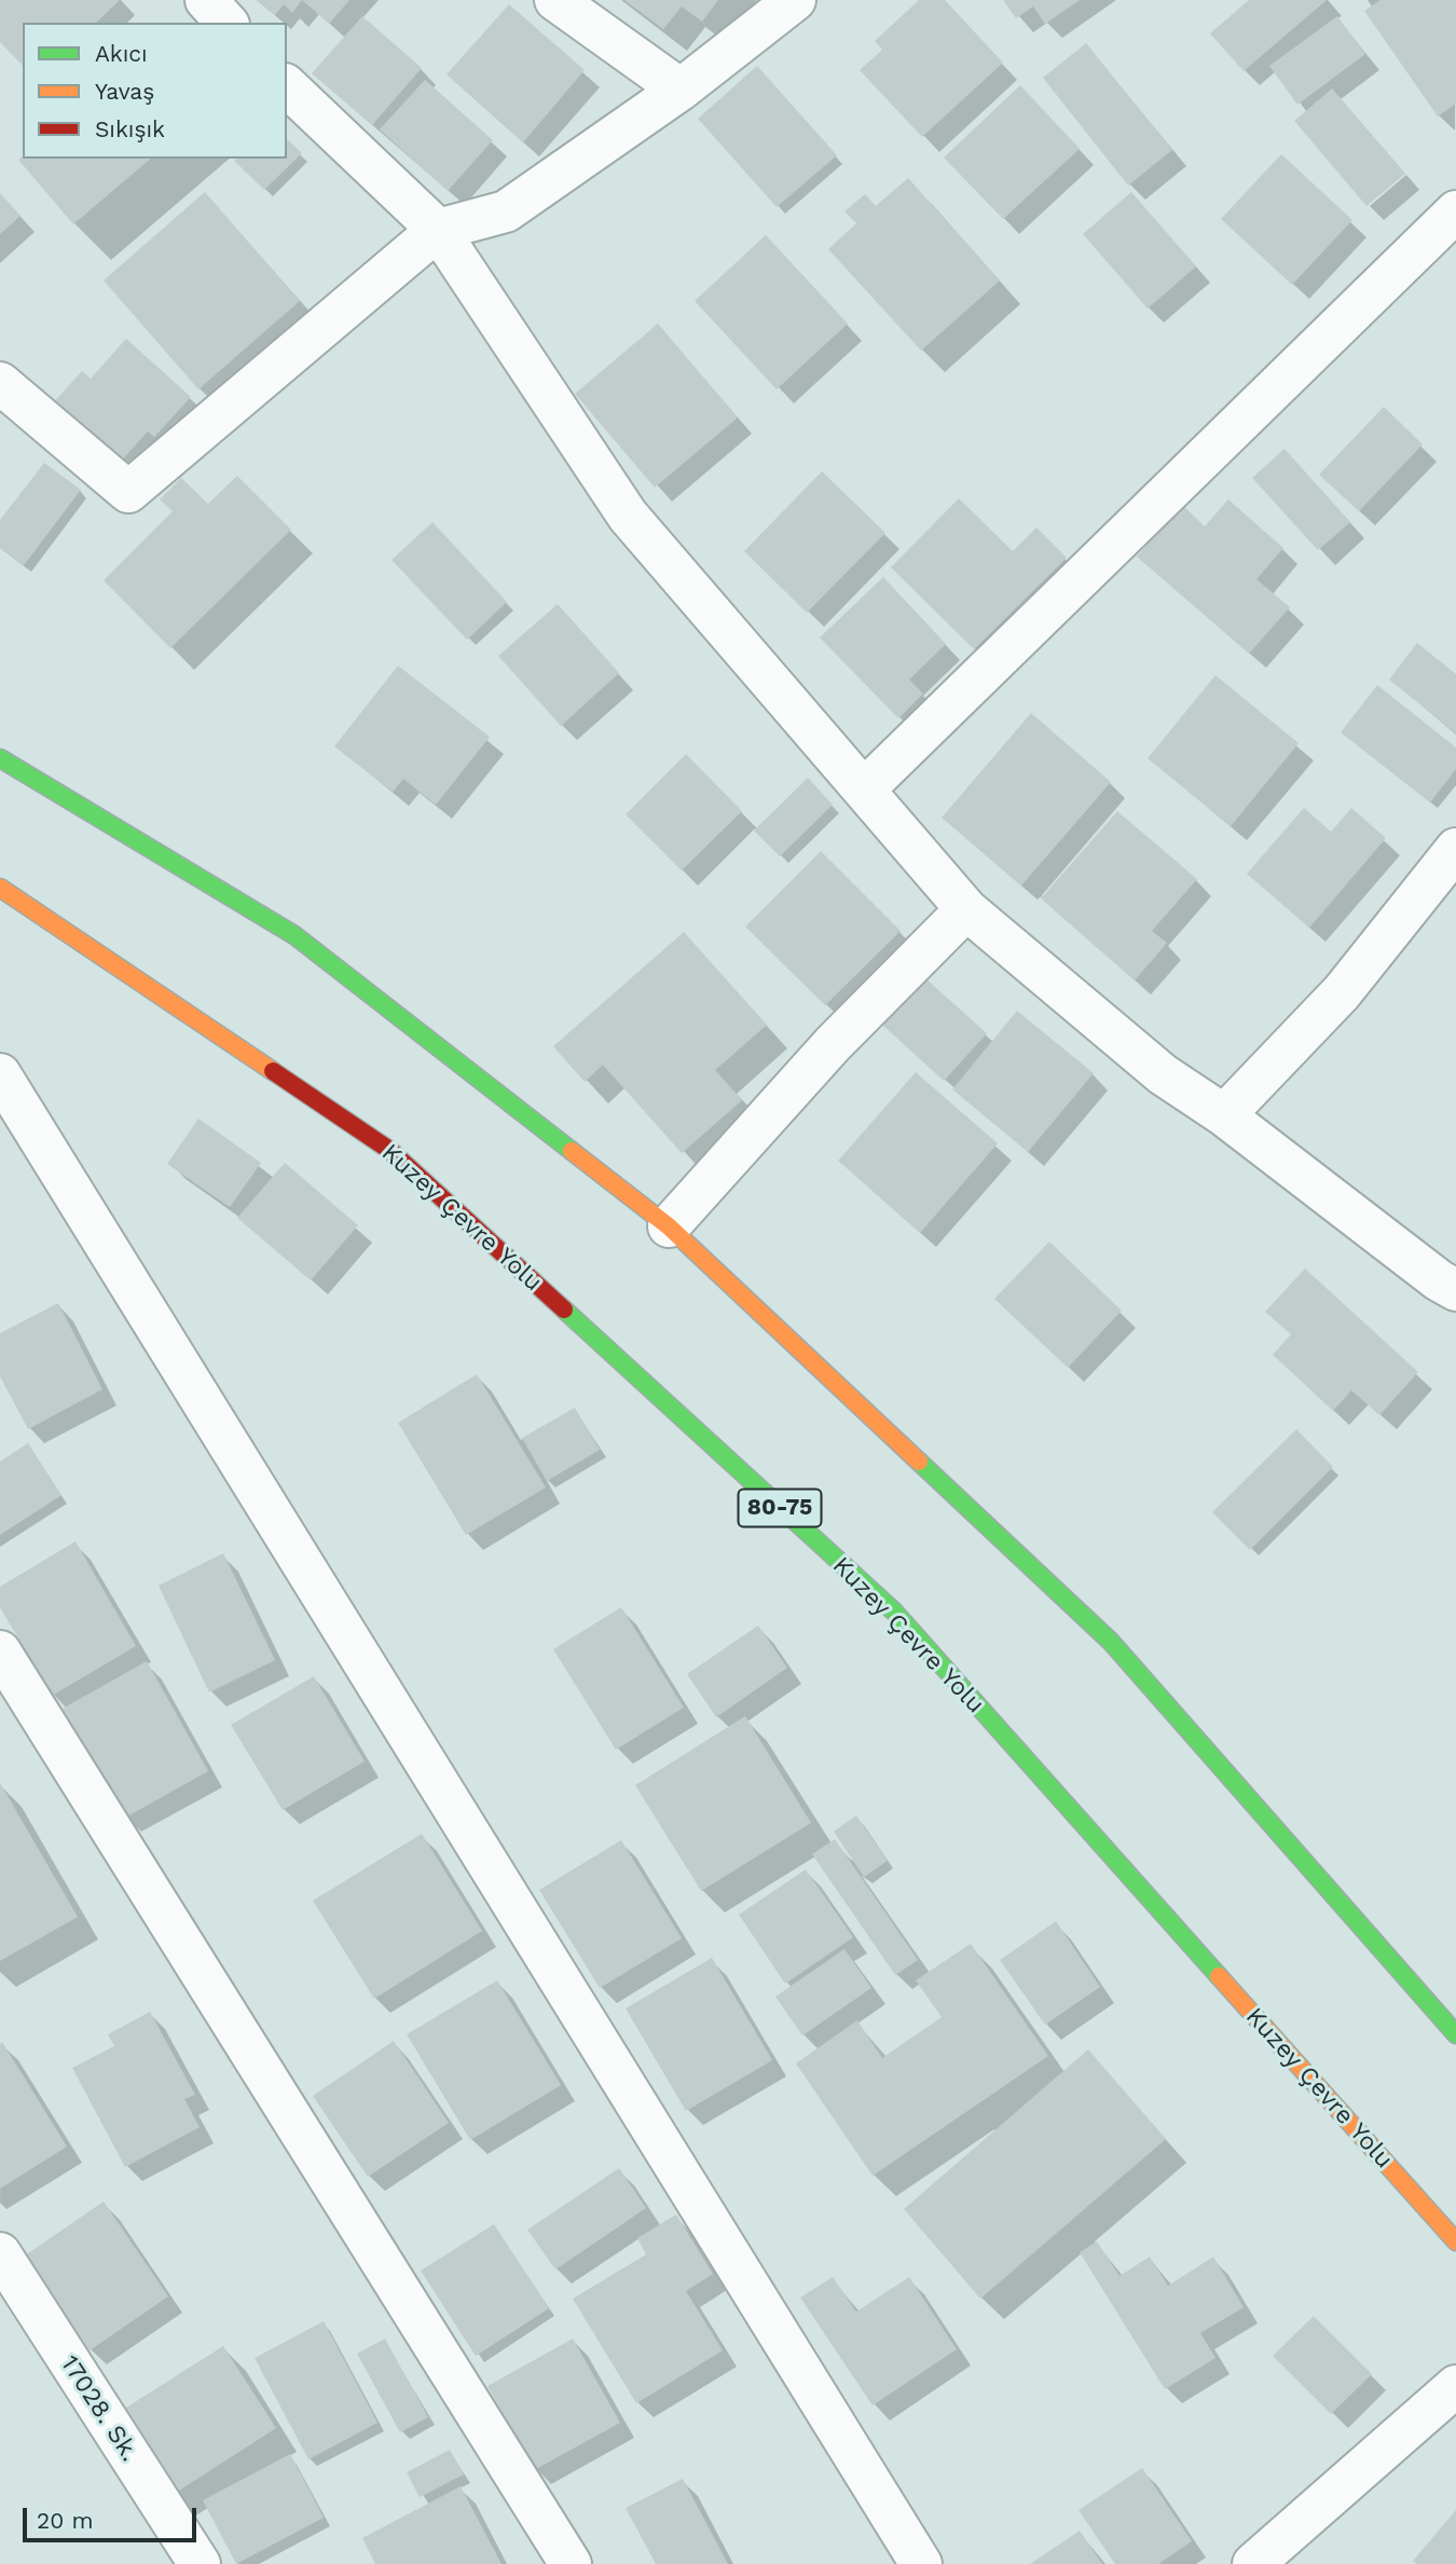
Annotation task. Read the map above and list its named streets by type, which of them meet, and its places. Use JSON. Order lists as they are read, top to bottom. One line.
{"streets":{"highway":["Kuzey Çevre Yolu","80-75"],"street":["17028. Sk."]},"legend":["Akıcı","Yavaş","Sıkışık"],"scale_bar":"20 m"}
